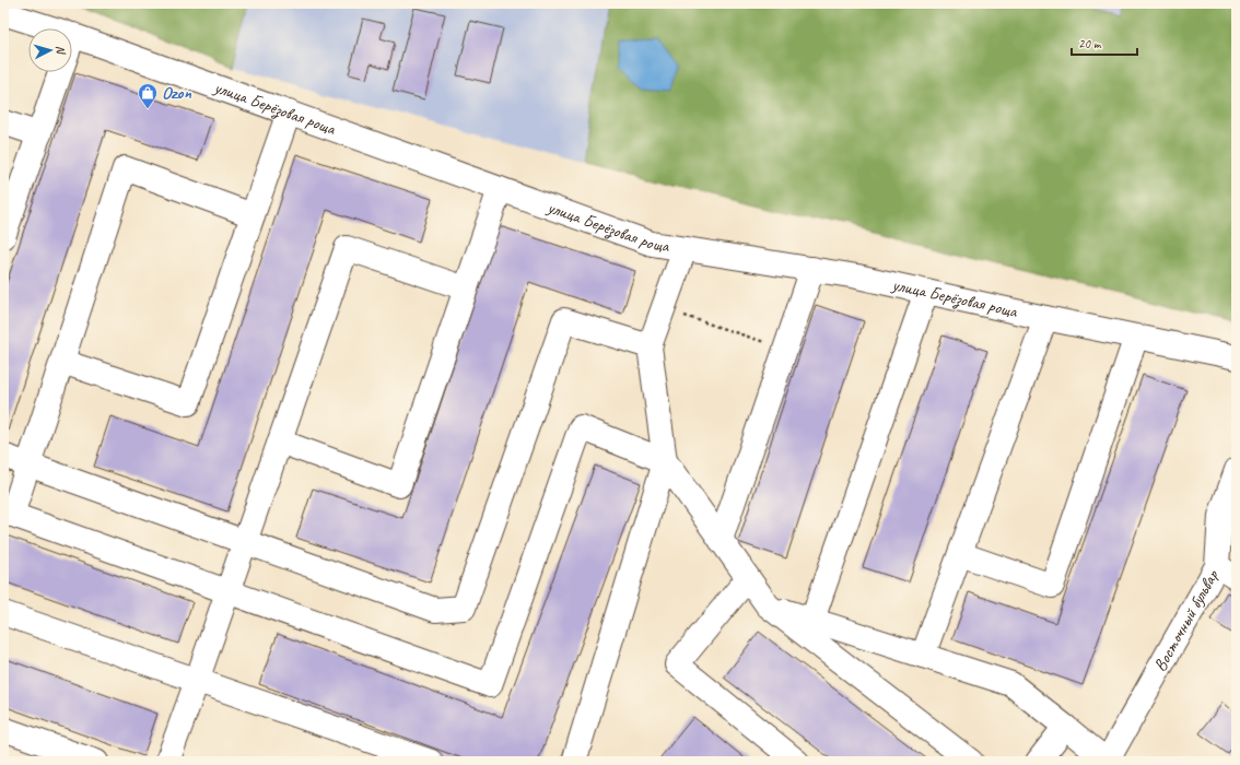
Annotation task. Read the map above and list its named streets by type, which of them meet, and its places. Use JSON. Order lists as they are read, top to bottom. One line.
{"streets":{"street":["улица Берёзовая роща","Восточный бульвар"]},"places":{"shop":["Ozon"]},"scale_bar":"20 m","north":"right"}
